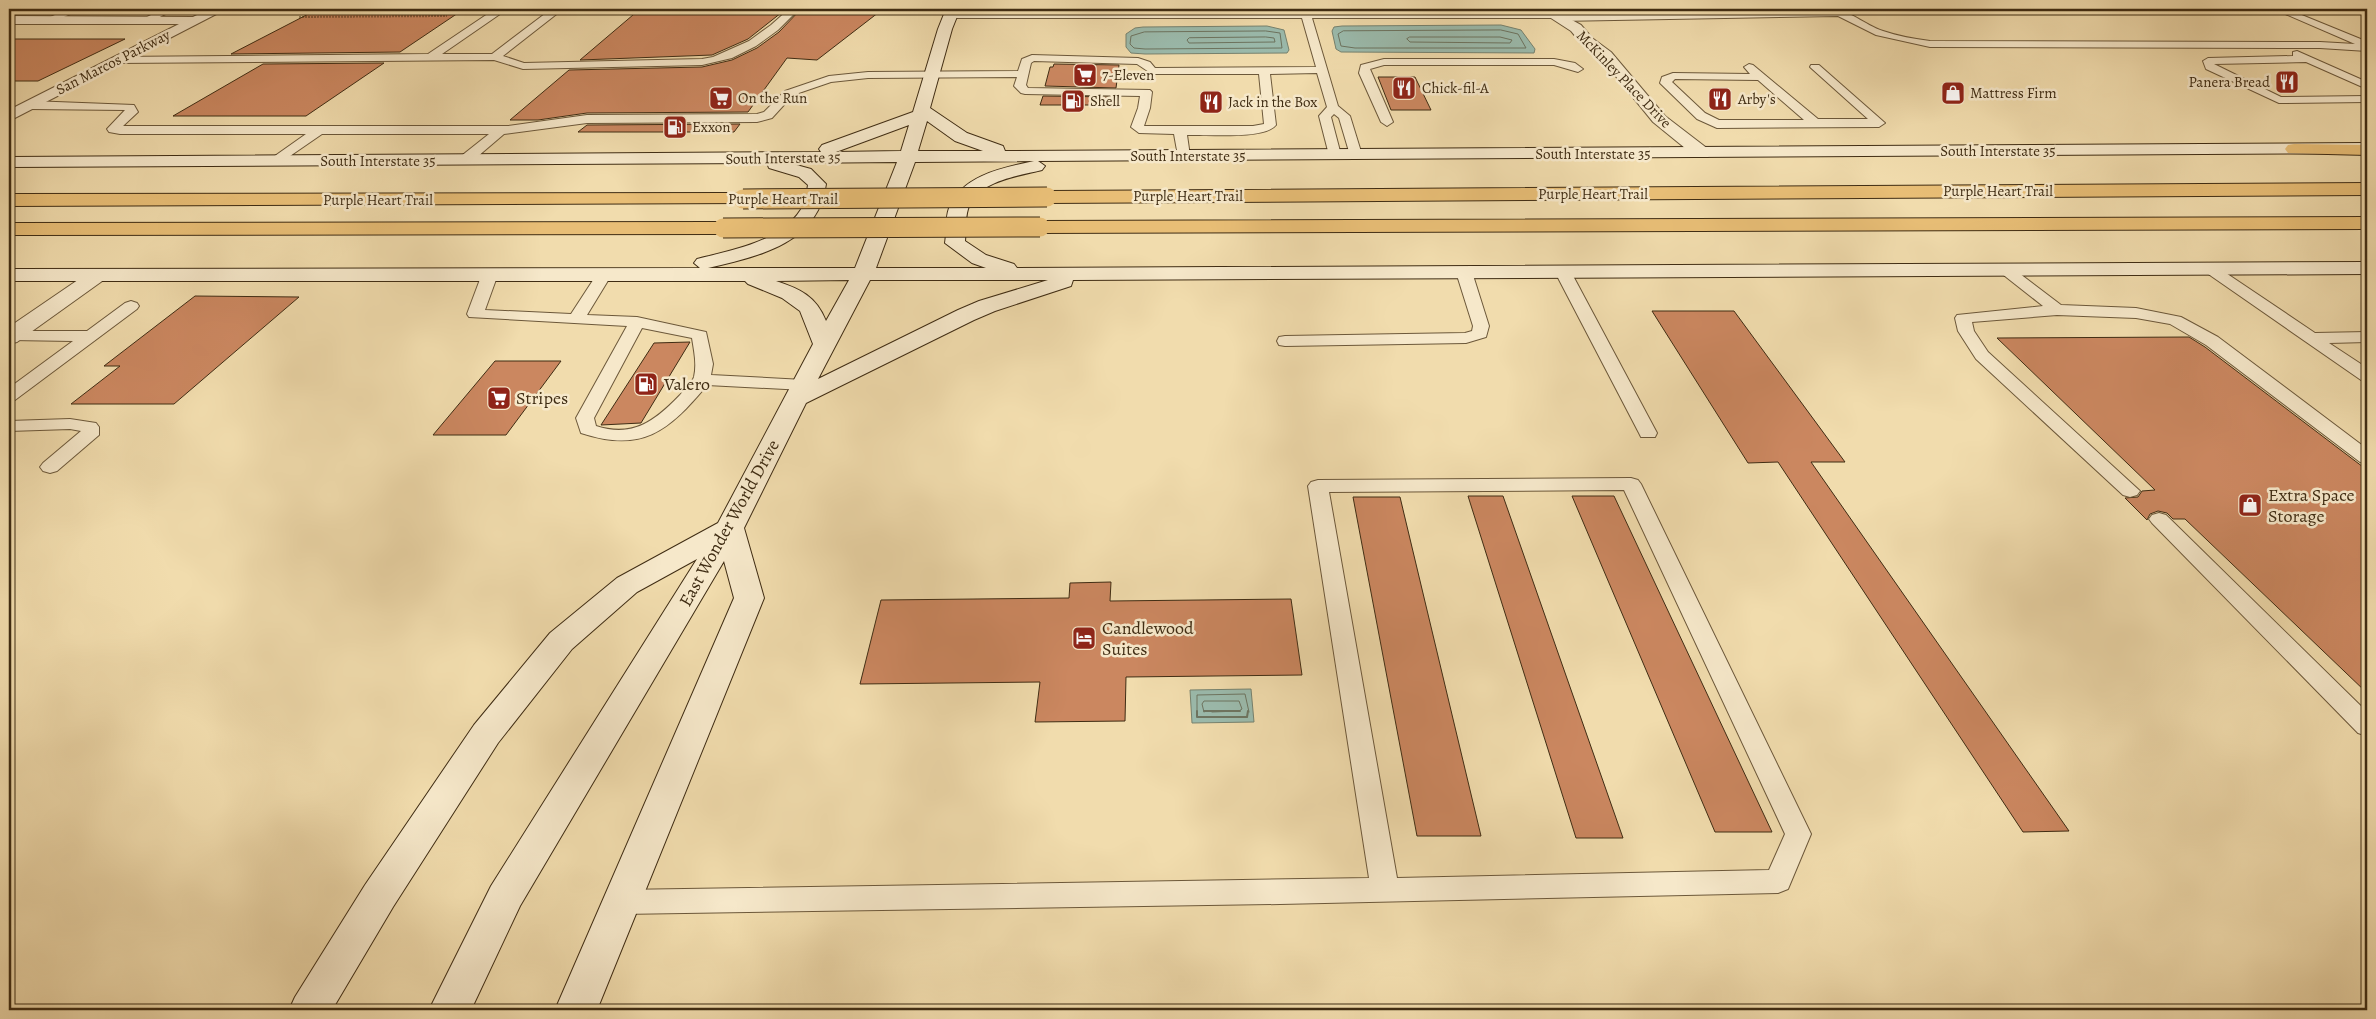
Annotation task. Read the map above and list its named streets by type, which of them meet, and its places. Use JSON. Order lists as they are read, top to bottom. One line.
{"streets":{"highway":["Purple Heart Trail"],"main road":["San Marcos Parkway","McKinley Place Drive","South Interstate 35","East Wonder World Drive"]},"crossings":[["McKinley Place Drive","South Interstate 35"],["South Interstate 35","East Wonder World Drive"]],"places":{"supermarket":["7-Eleven","On the Run","Stripes"],"restaurant":["Panera Bread","Chick-fil-A","Arby's","Jack in the Box"],"shop":["Mattress Firm","Extra Space Storage"],"fuel station":["Shell","Exxon","Valero"],"hotel":["Candlewood Suites"]}}
